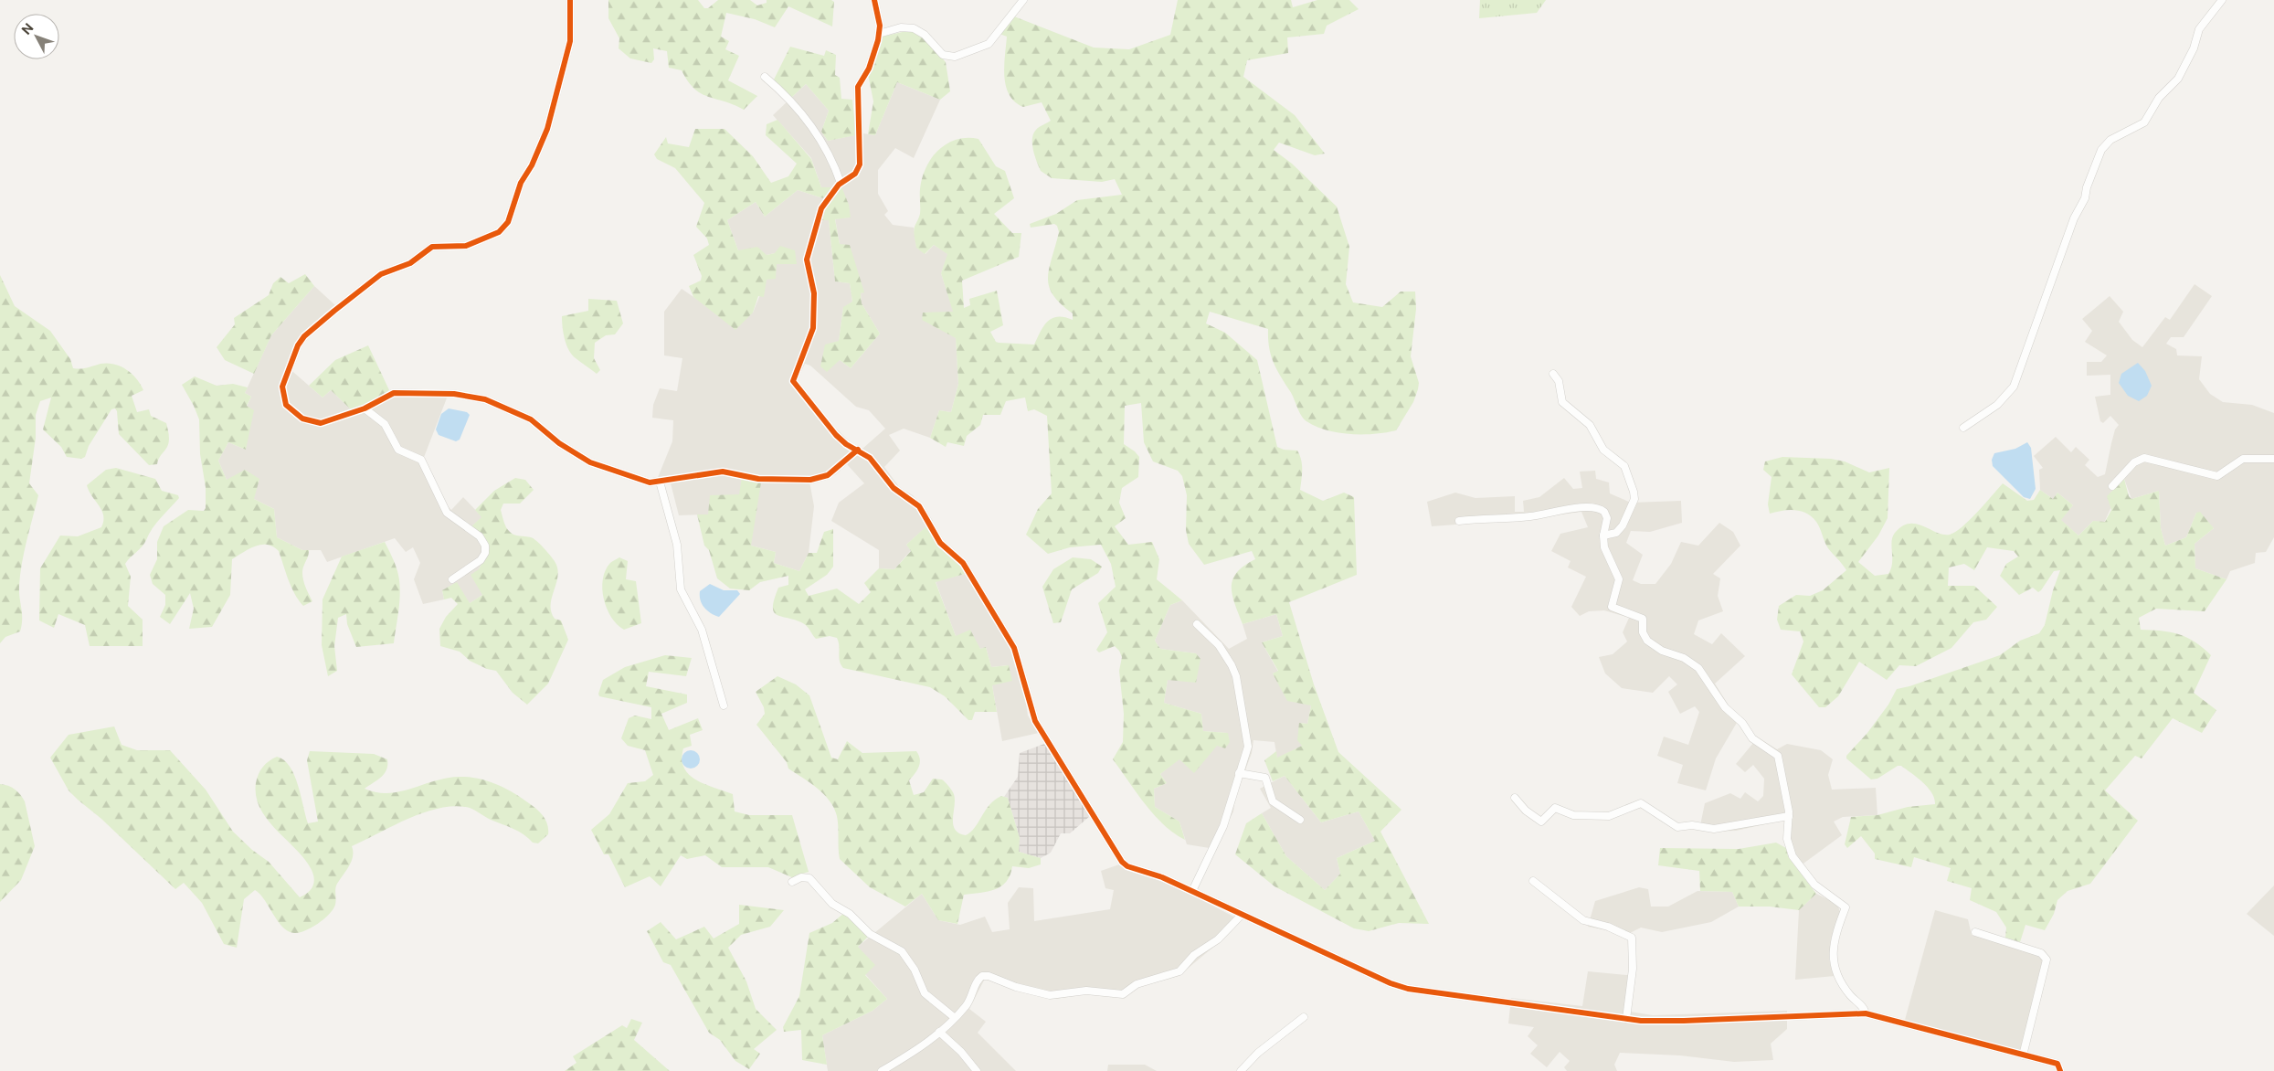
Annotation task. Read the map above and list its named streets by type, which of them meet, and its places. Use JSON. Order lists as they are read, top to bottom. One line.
{"north":"top left"}
